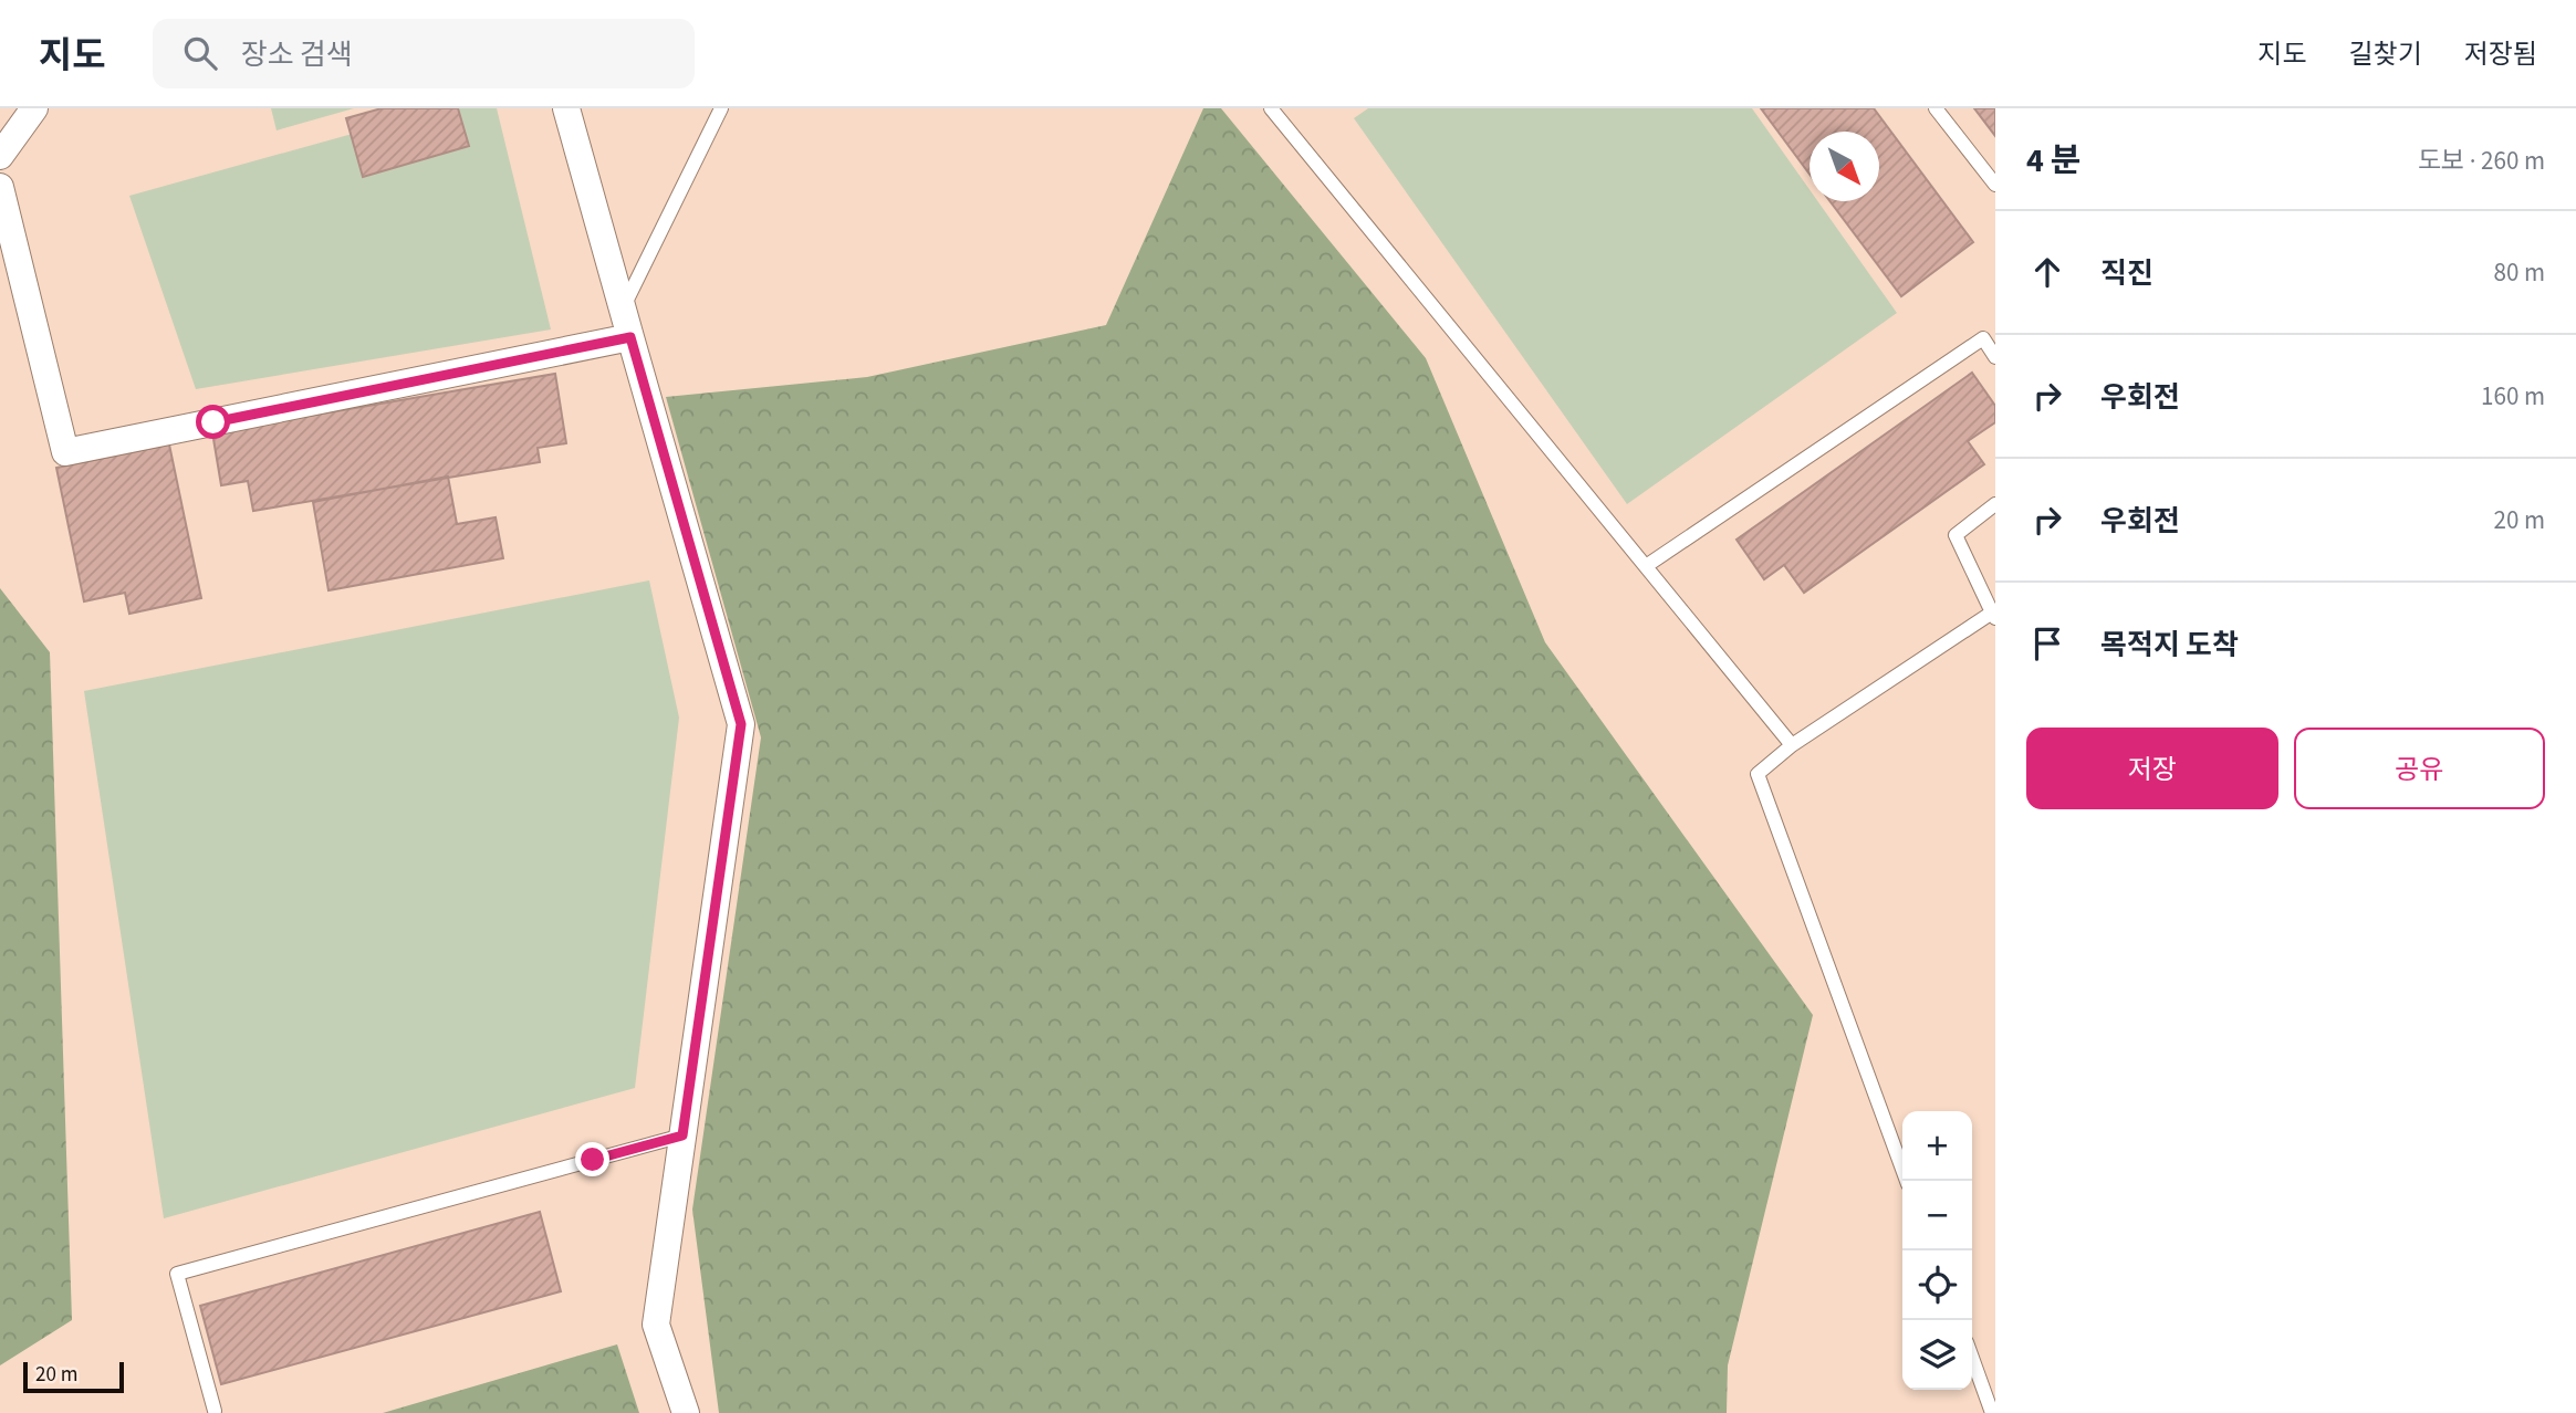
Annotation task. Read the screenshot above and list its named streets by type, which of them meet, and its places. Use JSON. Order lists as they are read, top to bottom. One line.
{"scale_bar":"20 m","north":"bottom right","page":{"header":"지도","search":"장소 검색","nav":["지도","길찾기","저장됨"],"heading":["4 분","도보 · 260 m"],"list":[["직진","80 m"],["우회전","160 m"],["우회전","20 m"],"목적지 도착"],"buttons":["저장","공유"],"map_buttons":["+","−"],"scale":"20 m"}}
